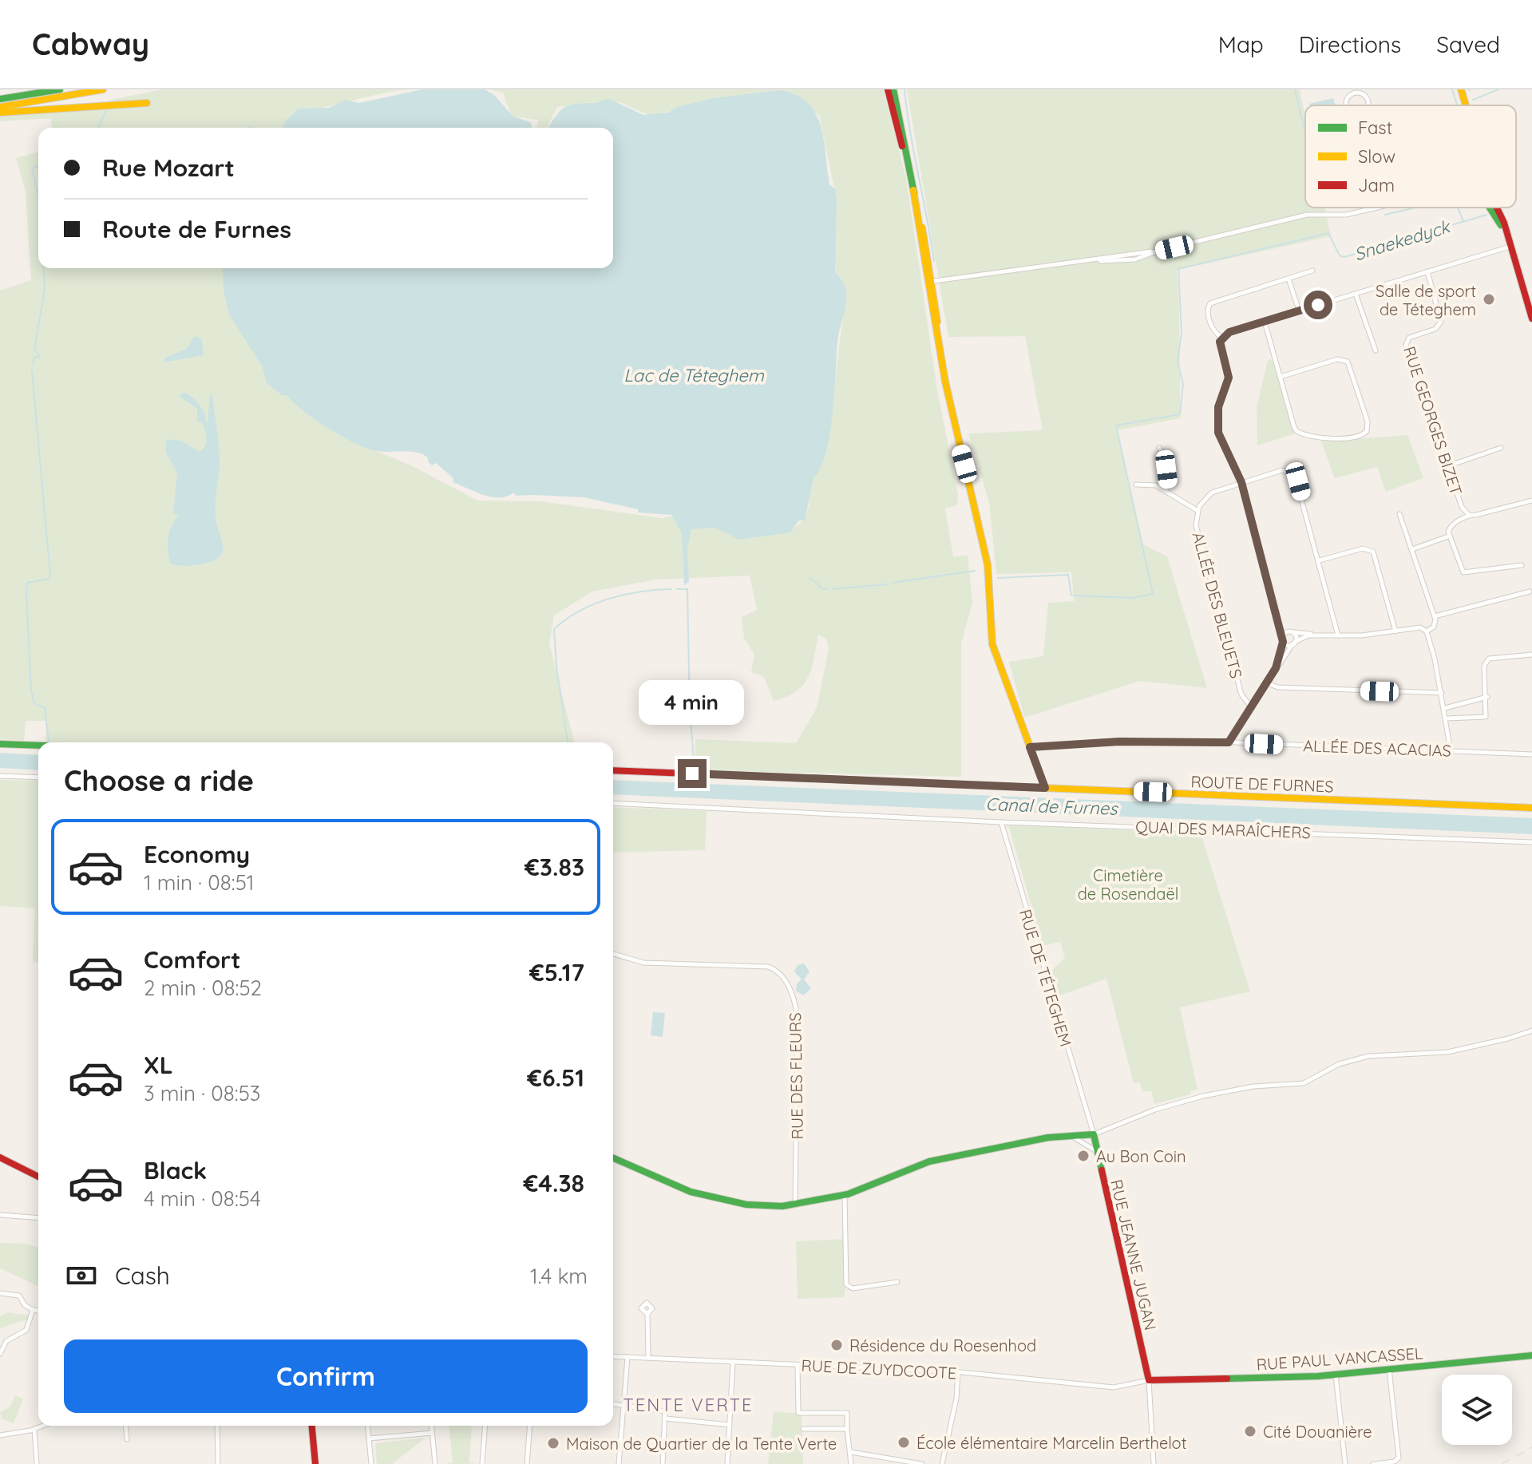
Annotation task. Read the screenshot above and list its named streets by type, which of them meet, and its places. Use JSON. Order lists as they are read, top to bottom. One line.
{"streets":{"main road":["ROUTE DE FURNES","RUE JEANNE JUGAN","RUE PAUL VANCASSEL"],"street":["RUE GEORGES BIZET","ALLÉE DES BLEUETS","ALLÉE DES ACACIAS","QUAI DES MARAÎCHERS","RUE DE TÉTEGHEM","RUE DES FLEURS","RUE DE ZUYDCOOTE"]},"crossings":[["QUAI DES MARAÎCHERS","RUE DE TÉTEGHEM"],["RUE DE TÉTEGHEM","RUE JEANNE JUGAN"],["RUE JEANNE JUGAN","RUE PAUL VANCASSEL"],["RUE JEANNE JUGAN","RUE DE ZUYDCOOTE"],["RUE PAUL VANCASSEL","RUE DE ZUYDCOOTE"]],"districts":["TENTE VERTE"],"water":["Snaekedyck","Lac de Téteghem","Canal de Furnes"],"parks":["Cimetière de Rosendaël"],"places":["Salle de sport de Téteghem","Au Bon Coin","Résidence du Roesenhod","Cité Douanière","École élémentaire Marcelin Berthelot","Maison de Quartier de la Tente Verte"],"legend":["Fast","Slow","Jam"],"page":{"header":"Cabway","nav":["Map","Directions","Saved"],"banner":["Rue Mozart","Route de Furnes"],"bubble":"4 min","heading":"Choose a ride","list":[{"name":"Economy","note":"1 min · 08:51","value":"€3.83"},{"name":"Comfort","note":"2 min · 08:52","value":"€5.17"},{"name":"XL","note":"3 min · 08:53","value":"€6.51"},{"name":"Black","note":"4 min · 08:54","value":"€4.38"}],"pay":["Cash","1.4 km"],"buttons":"Confirm"}}
